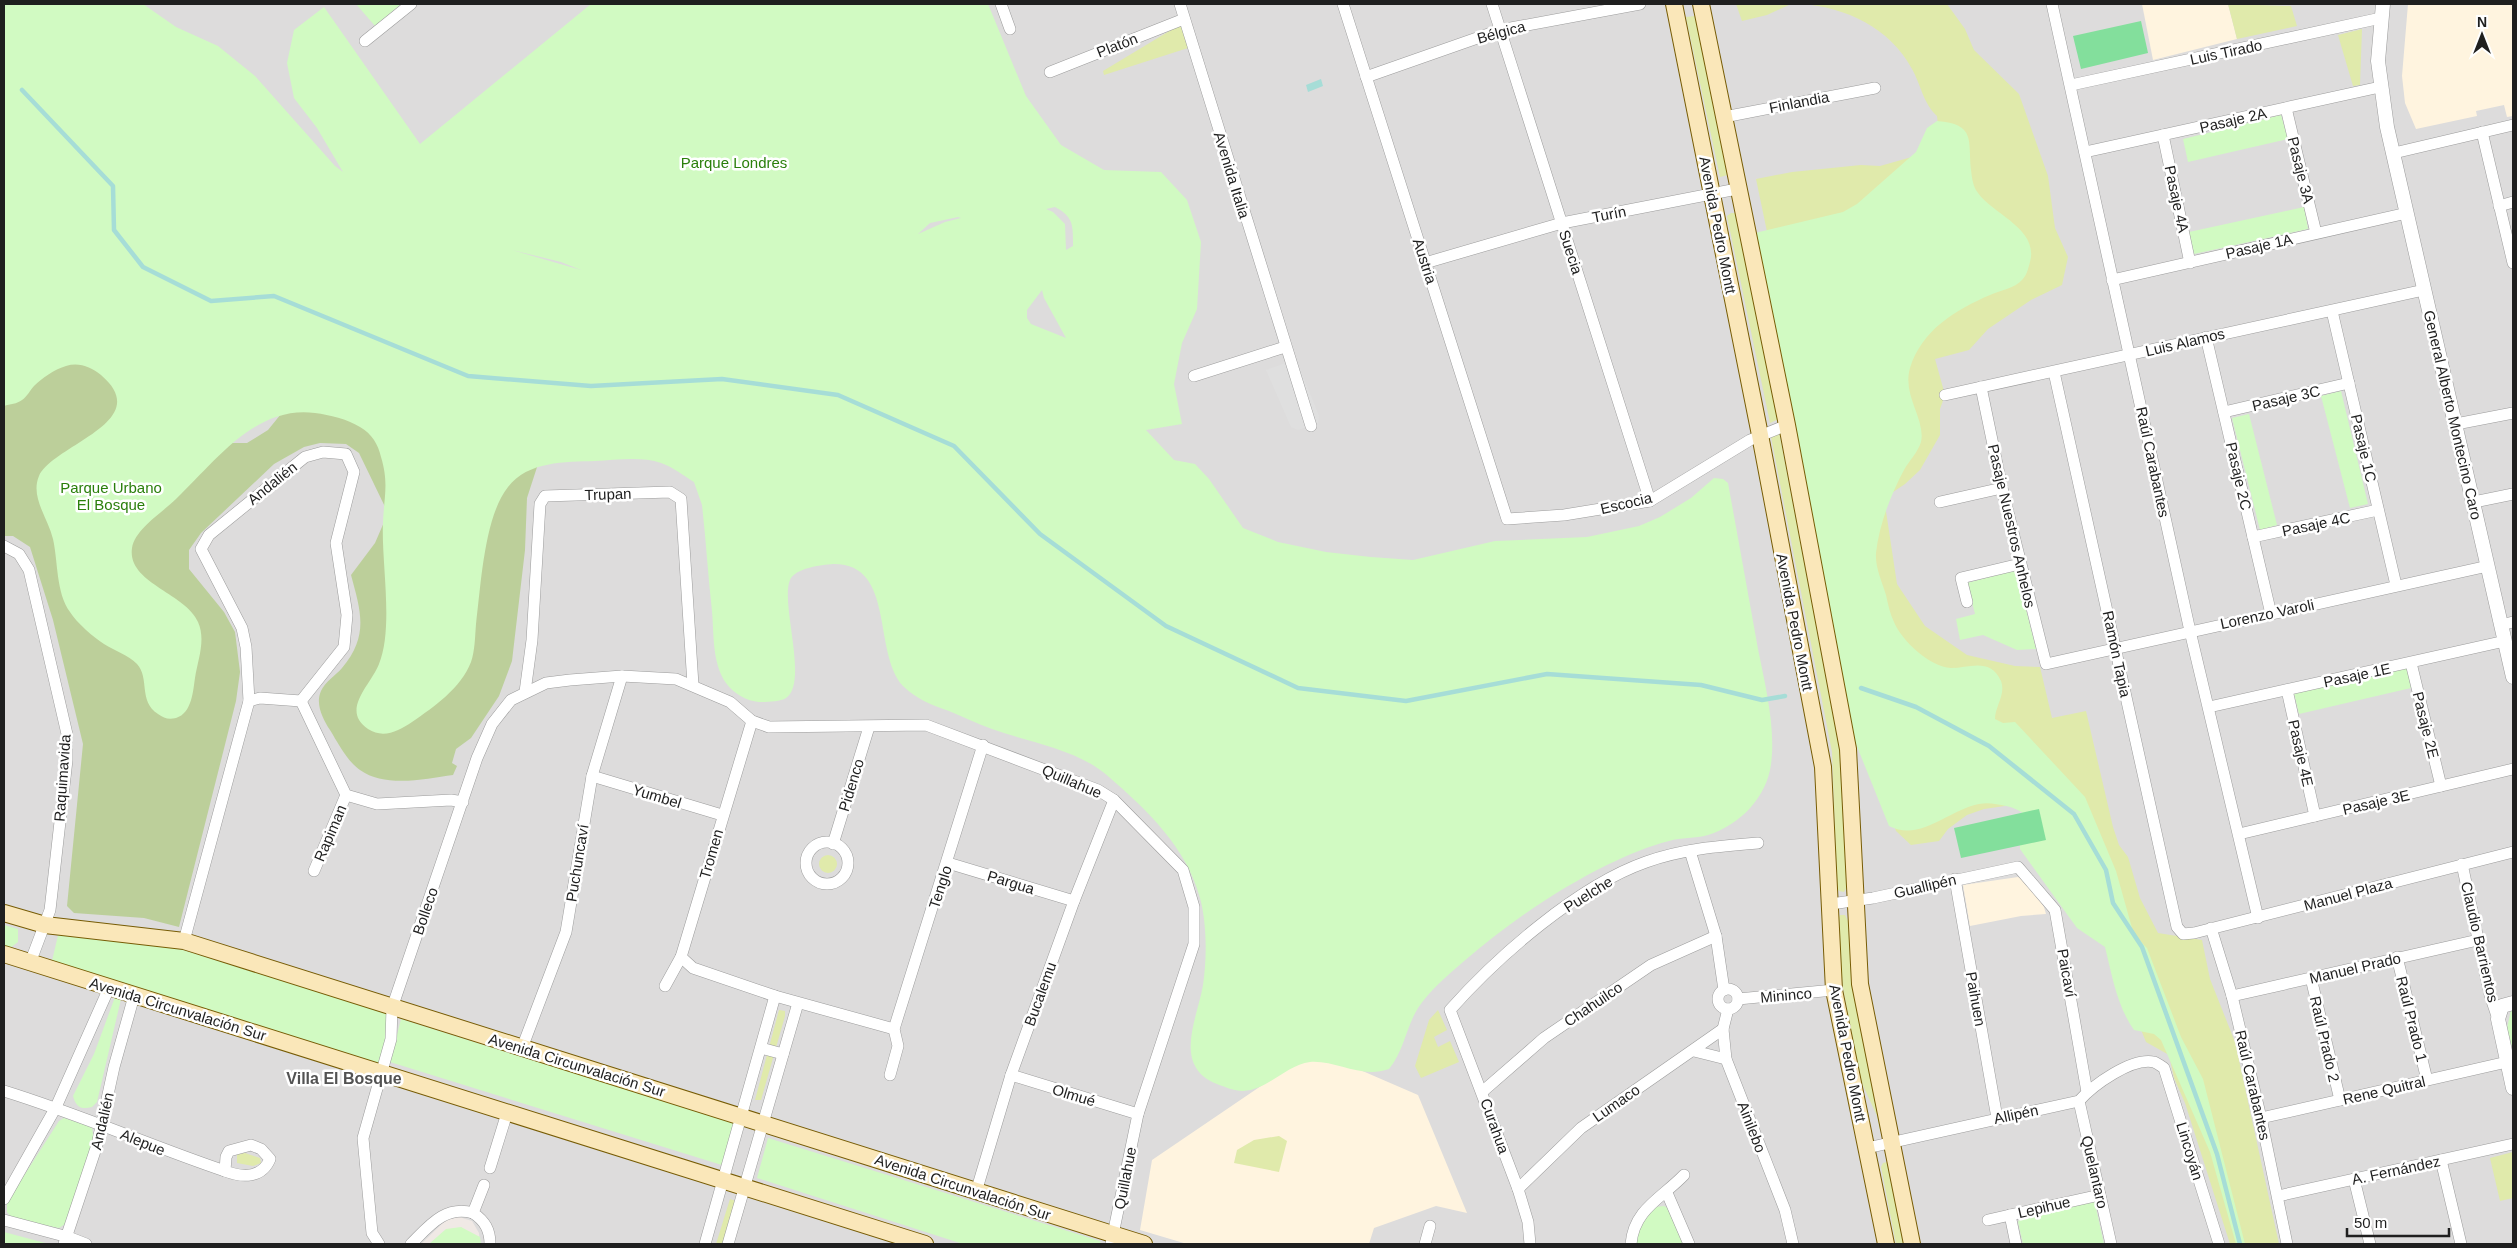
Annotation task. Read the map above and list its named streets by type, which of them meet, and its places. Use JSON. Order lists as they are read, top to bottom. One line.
{"streets":{"main road":["Avenida Pedro Montt","Avenida Circunvalación Sur"],"street":["Bélgica","Platón","Luis Tirado","Finlandia","Pasaje 2A","Pasaje 3A","Avenida Italia","Pasaje 4A","Turín","Pasaje 1A","Suecia","Austria","Luis Alamos","Pasaje 3C","General Alberto Montecino Caro","Pasaje 1C","Raúl Carabantes","Pasaje 2C","Andalién","Trupan","Escocia","Pasaje 4C","Pasaje Nuestros Anhelos","Lorenzo Varoli","Ramón Tapia","Pasaje 1E","Pasaje 2E","Pasaje 4E","Raquimavida","Quillahue","Pidenco","Yumbel","Pasaje 3E","Rapiman","Tromen","Puchuncaví","Pargua","Guallipén","Tenglo","Puelche","Manuel Plaza","Bolleco","Claudio Barrientos","Manuel Prado","Paicaví","Bucalemu","Mininco","Paihuen","Chahuilco","Raúl Prado 1","Raúl Prado 2","Rene Quitral","Olmué","Lumaco","Allipén","Curahua","Ainilebo","Alepue","Lincoyán","A. Fernández","Quelantaro","Lepihue"]},"crossings":[["Bélgica","Suecia"],["Bélgica","Austria"],["Platón","Avenida Italia"],["Luis Tirado","General Alberto Montecino Caro"],["Luis Tirado","Raúl Carabantes"],["Finlandia","Avenida Pedro Montt"],["Pasaje 2A","Pasaje 3A"],["Pasaje 2A","Pasaje 4A"],["Pasaje 2A","General Alberto Montecino Caro"],["Pasaje 2A","Raúl Carabantes"],["Pasaje 3A","Pasaje 1A"],["Pasaje 4A","Pasaje 1A"],["Turín","Avenida Pedro Montt"],["Turín","Suecia"],["Turín","Austria"],["Avenida Pedro Montt","Escocia"],["Avenida Pedro Montt","Guallipén"],["Avenida Pedro Montt","Mininco"],["Avenida Pedro Montt","Allipén"],["Pasaje 1A","General Alberto Montecino Caro"],["Pasaje 1A","Raúl Carabantes"],["Suecia","Escocia"],["Austria","Escocia"],["Luis Alamos","General Alberto Montecino Caro"],["Luis Alamos","Pasaje 1C"],["Luis Alamos","Raúl Carabantes"],["Luis Alamos","Pasaje 2C"],["Luis Alamos","Pasaje Nuestros Anhelos"],["Luis Alamos","Ramón Tapia"],["Pasaje 3C","Pasaje 1C"],["Pasaje 3C","Pasaje 2C"],["General Alberto Montecino Caro","Lorenzo Varoli"],["General Alberto Montecino Caro","Pasaje 1E"],["Pasaje 1C","Pasaje 4C"],["Pasaje 1C","Lorenzo Varoli"],["Raúl Carabantes","Lorenzo Varoli"],["Raúl Carabantes","Pasaje 1E"],["Raúl Carabantes","Pasaje 3E"],["Raúl Carabantes","Manuel Plaza"],["Raúl Carabantes","Manuel Prado"],["Raúl Carabantes","Rene Quitral"],["Raúl Carabantes","A. Fernández"],["Pasaje 2C","Pasaje 4C"],["Pasaje 2C","Lorenzo Varoli"],["Andalién","Avenida Circunvalación Sur"],["Andalién","Alepue"],["Trupan","Quillahue"],["Trupan","Bolleco"],["Pasaje Nuestros Anhelos","Lorenzo Varoli"],["Lorenzo Varoli","Ramón Tapia"],["Ramón Tapia","Manuel Plaza"],["Pasaje 1E","Pasaje 2E"],["Pasaje 1E","Pasaje 4E"],["Pasaje 2E","Pasaje 3E"],["Pasaje 4E","Pasaje 3E"],["Raquimavida","Avenida Circunvalación Sur"],["Quillahue","Pidenco"],["Quillahue","Tromen"],["Quillahue","Puchuncaví"],["Quillahue","Tenglo"],["Quillahue","Bolleco"],["Quillahue","Bucalemu"],["Quillahue","Avenida Circunvalación Sur"],["Quillahue","Olmué"],["Yumbel","Tromen"],["Yumbel","Puchuncaví"],["Puchuncaví","Bolleco"],["Puchuncaví","Avenida Circunvalación Sur"],["Pargua","Tenglo"],["Pargua","Bucalemu"],["Guallipén","Paicaví"],["Guallipén","Paihuen"],["Puelche","Curahua"],["Manuel Plaza","Claudio Barrientos"],["Bolleco","Avenida Circunvalación Sur"],["Claudio Barrientos","Manuel Prado"],["Manuel Prado","Raúl Prado 1"],["Manuel Prado","Raúl Prado 2"],["Paicaví","Lincoyán"],["Bucalemu","Avenida Circunvalación Sur"],["Bucalemu","Olmué"],["Mininco","Ainilebo"],["Paihuen","Allipén"],["Chahuilco","Curahua"],["Raúl Prado 1","Rene Quitral"],["Raúl Prado 2","Rene Quitral"],["Lumaco","Curahua"],["Lumaco","Ainilebo"],["Allipén","Quelantaro"],["Quelantaro","Lepihue"]],"districts":["Villa El Bosque"],"parks":["Parque Londres","Parque Urbano El Bosque"],"scale_bar":"50 m","north":"top"}
